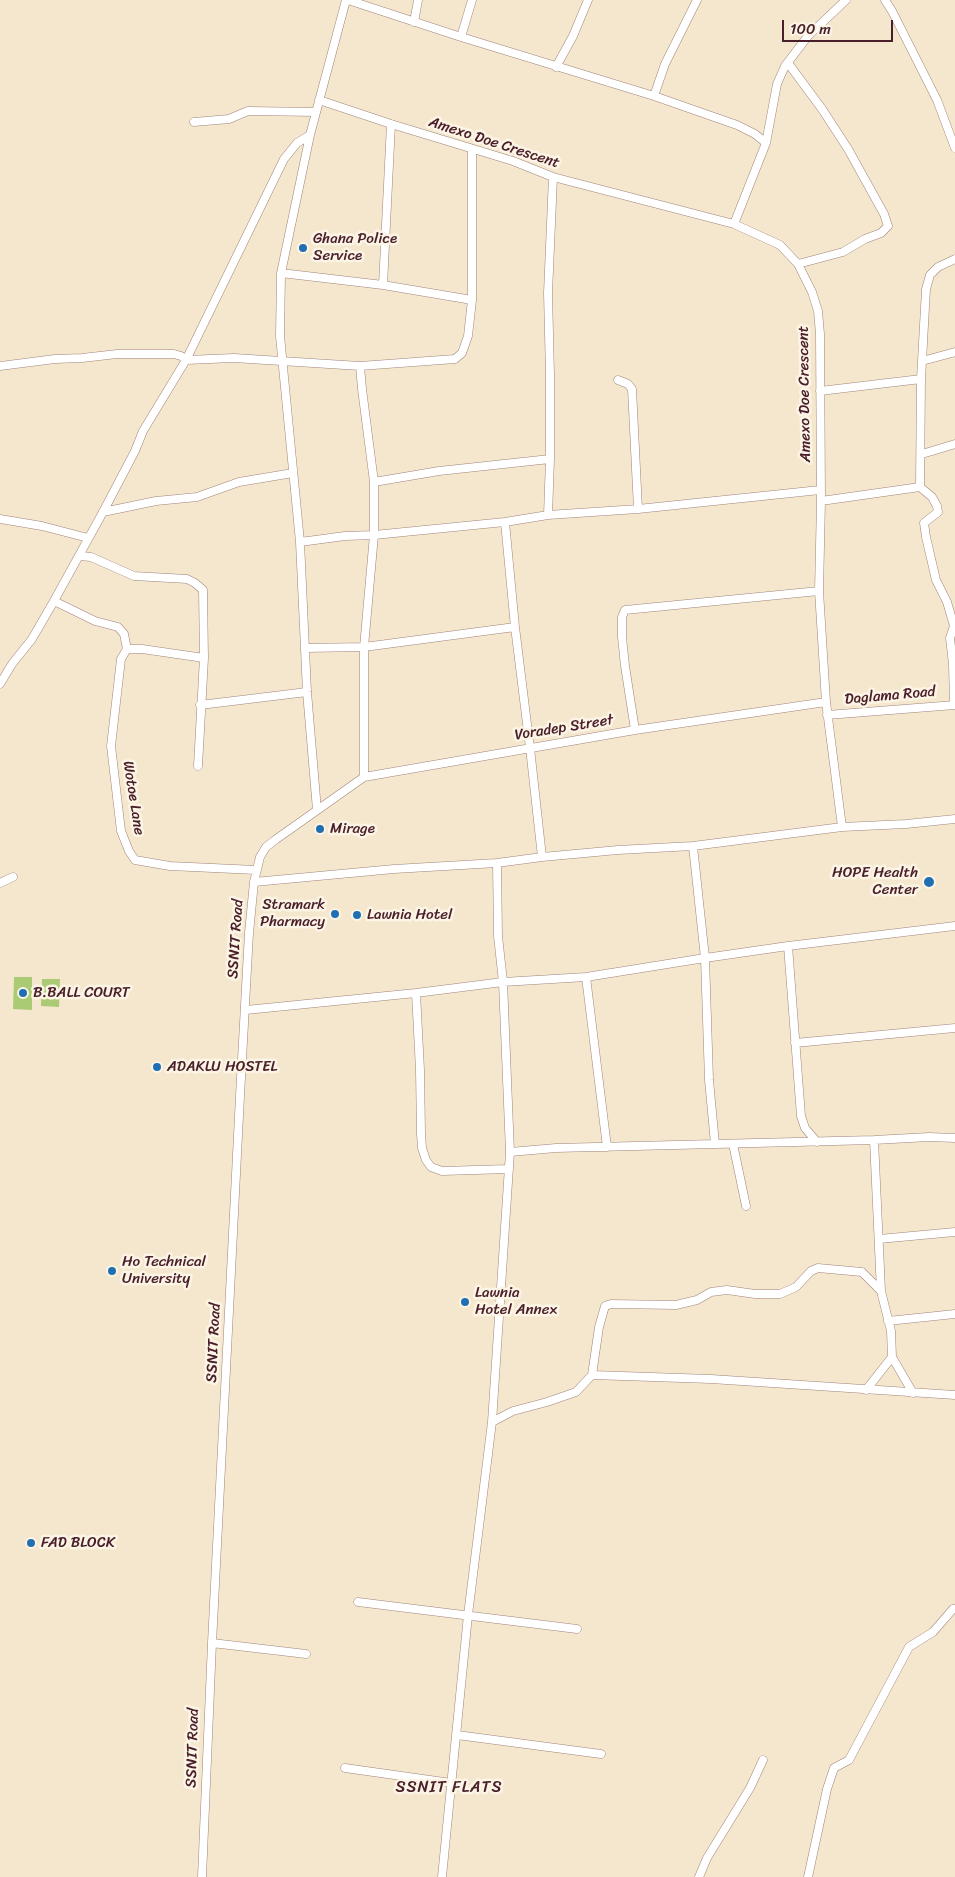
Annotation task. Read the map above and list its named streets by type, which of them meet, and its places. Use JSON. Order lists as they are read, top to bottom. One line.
{"streets":{"street":["Amexo Doe Crescent","Daglama Road","Voradep Street","Wotoe Lane","SSNIT Road"]},"crossings":[["Amexo Doe Crescent","Daglama Road"],["Amexo Doe Crescent","Voradep Street"],["Voradep Street","SSNIT Road"],["Wotoe Lane","SSNIT Road"]],"districts":["SSNIT FLATS"],"places":["Ghana Police Service","Mirage","HOPE Health Center","Stramark Pharmacy","Lawnia Hotel","B.BALL COURT","ADAKLU HOSTEL","Ho Technical University","Lawnia Hotel Annex","FAD BLOCK"],"scale_bar":"100 m"}
